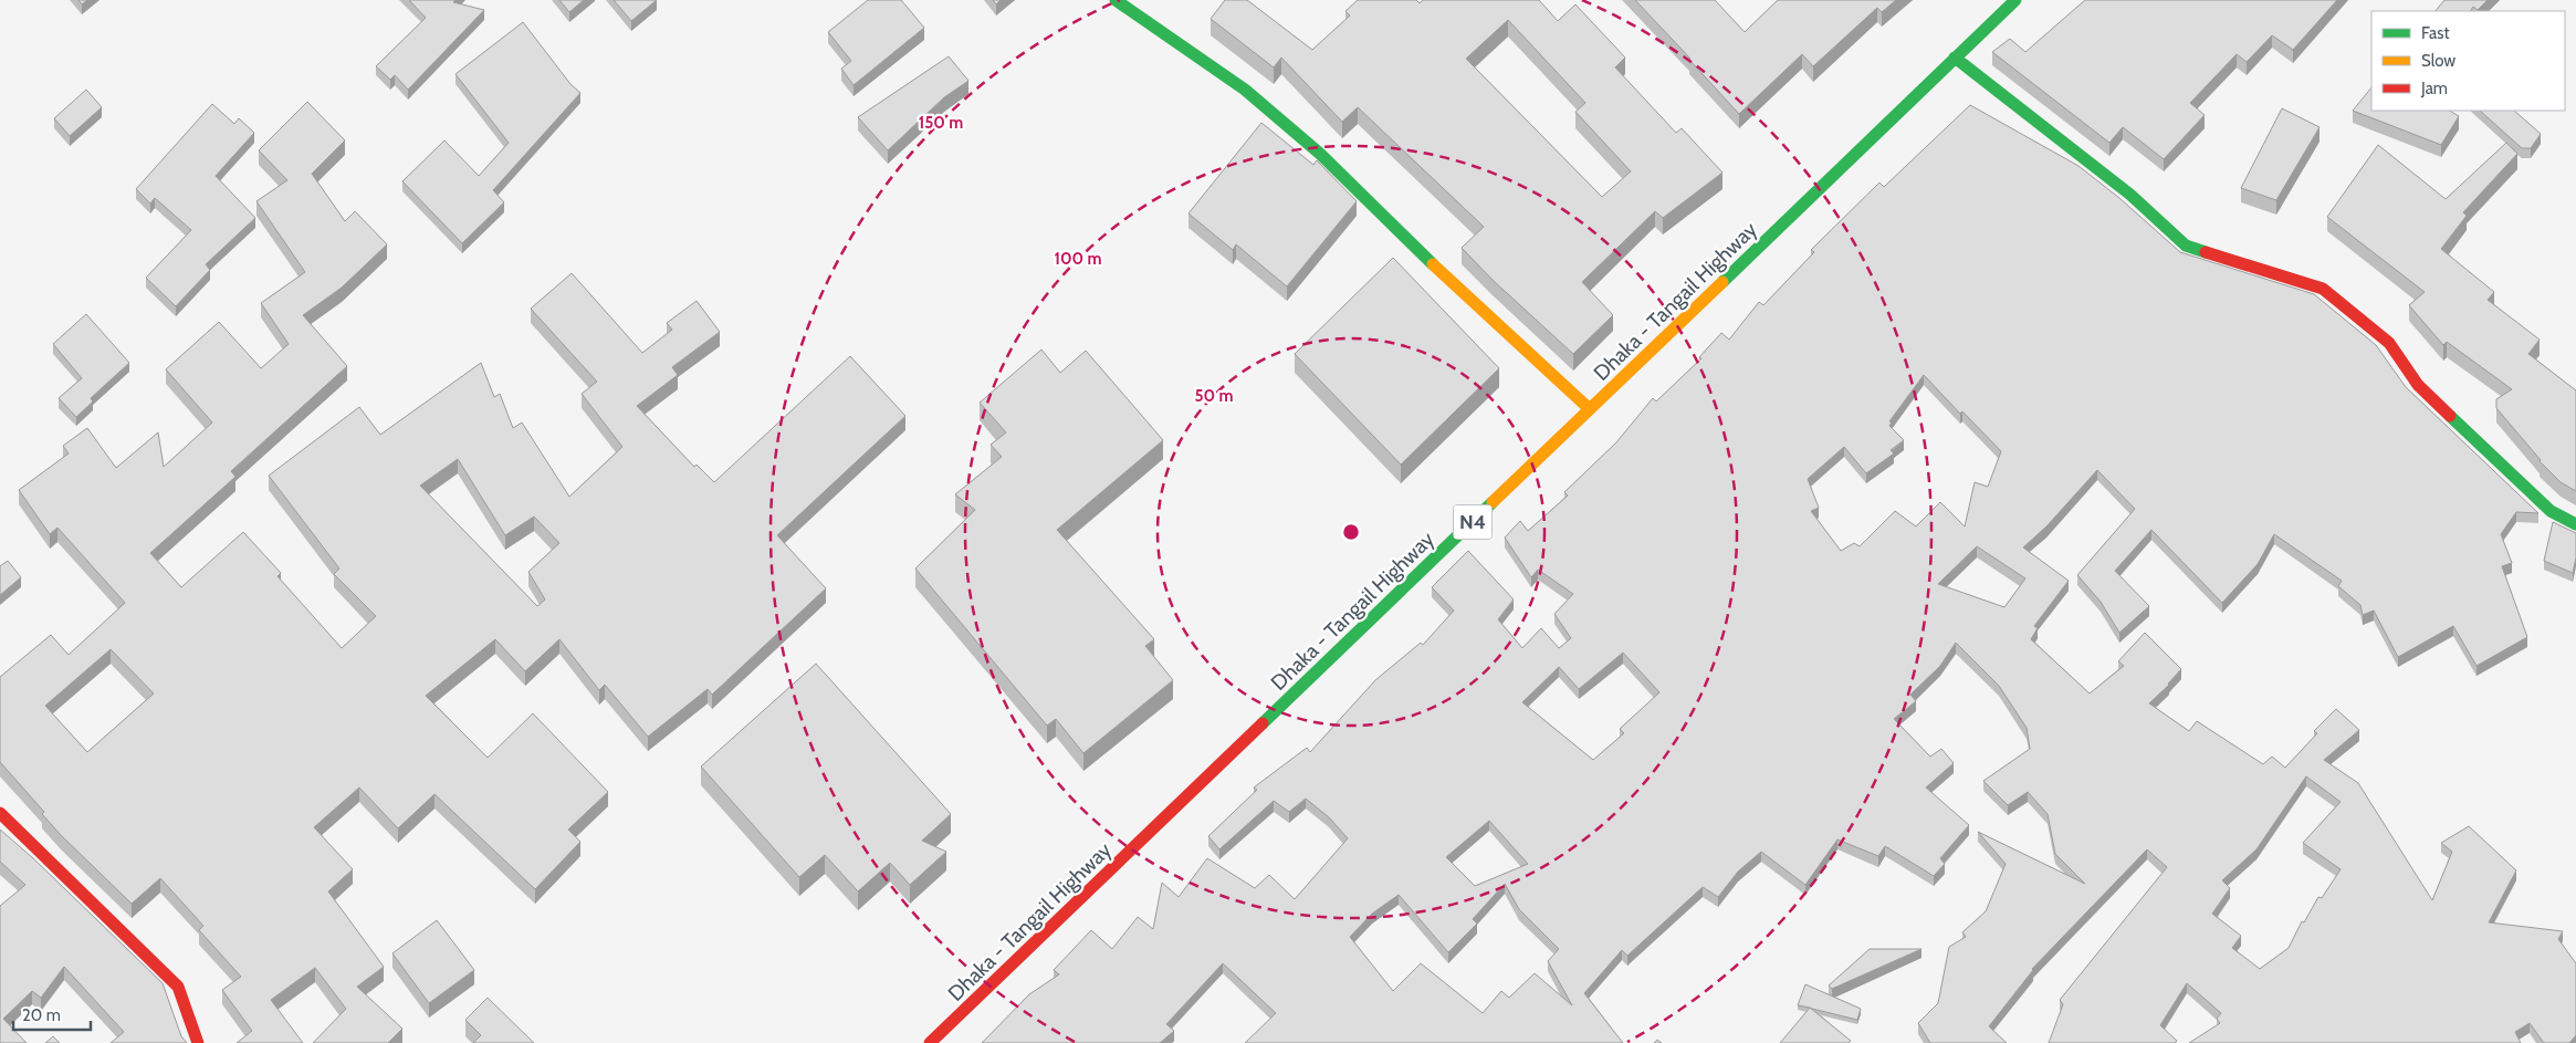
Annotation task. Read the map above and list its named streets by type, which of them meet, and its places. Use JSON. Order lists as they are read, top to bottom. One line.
{"streets":{"main road":["Dhaka - Tangail Highway","N4"]},"legend":["Fast","Slow","Jam"],"scale_bar":"20 m","rings":["150 m","100 m","50 m"]}
